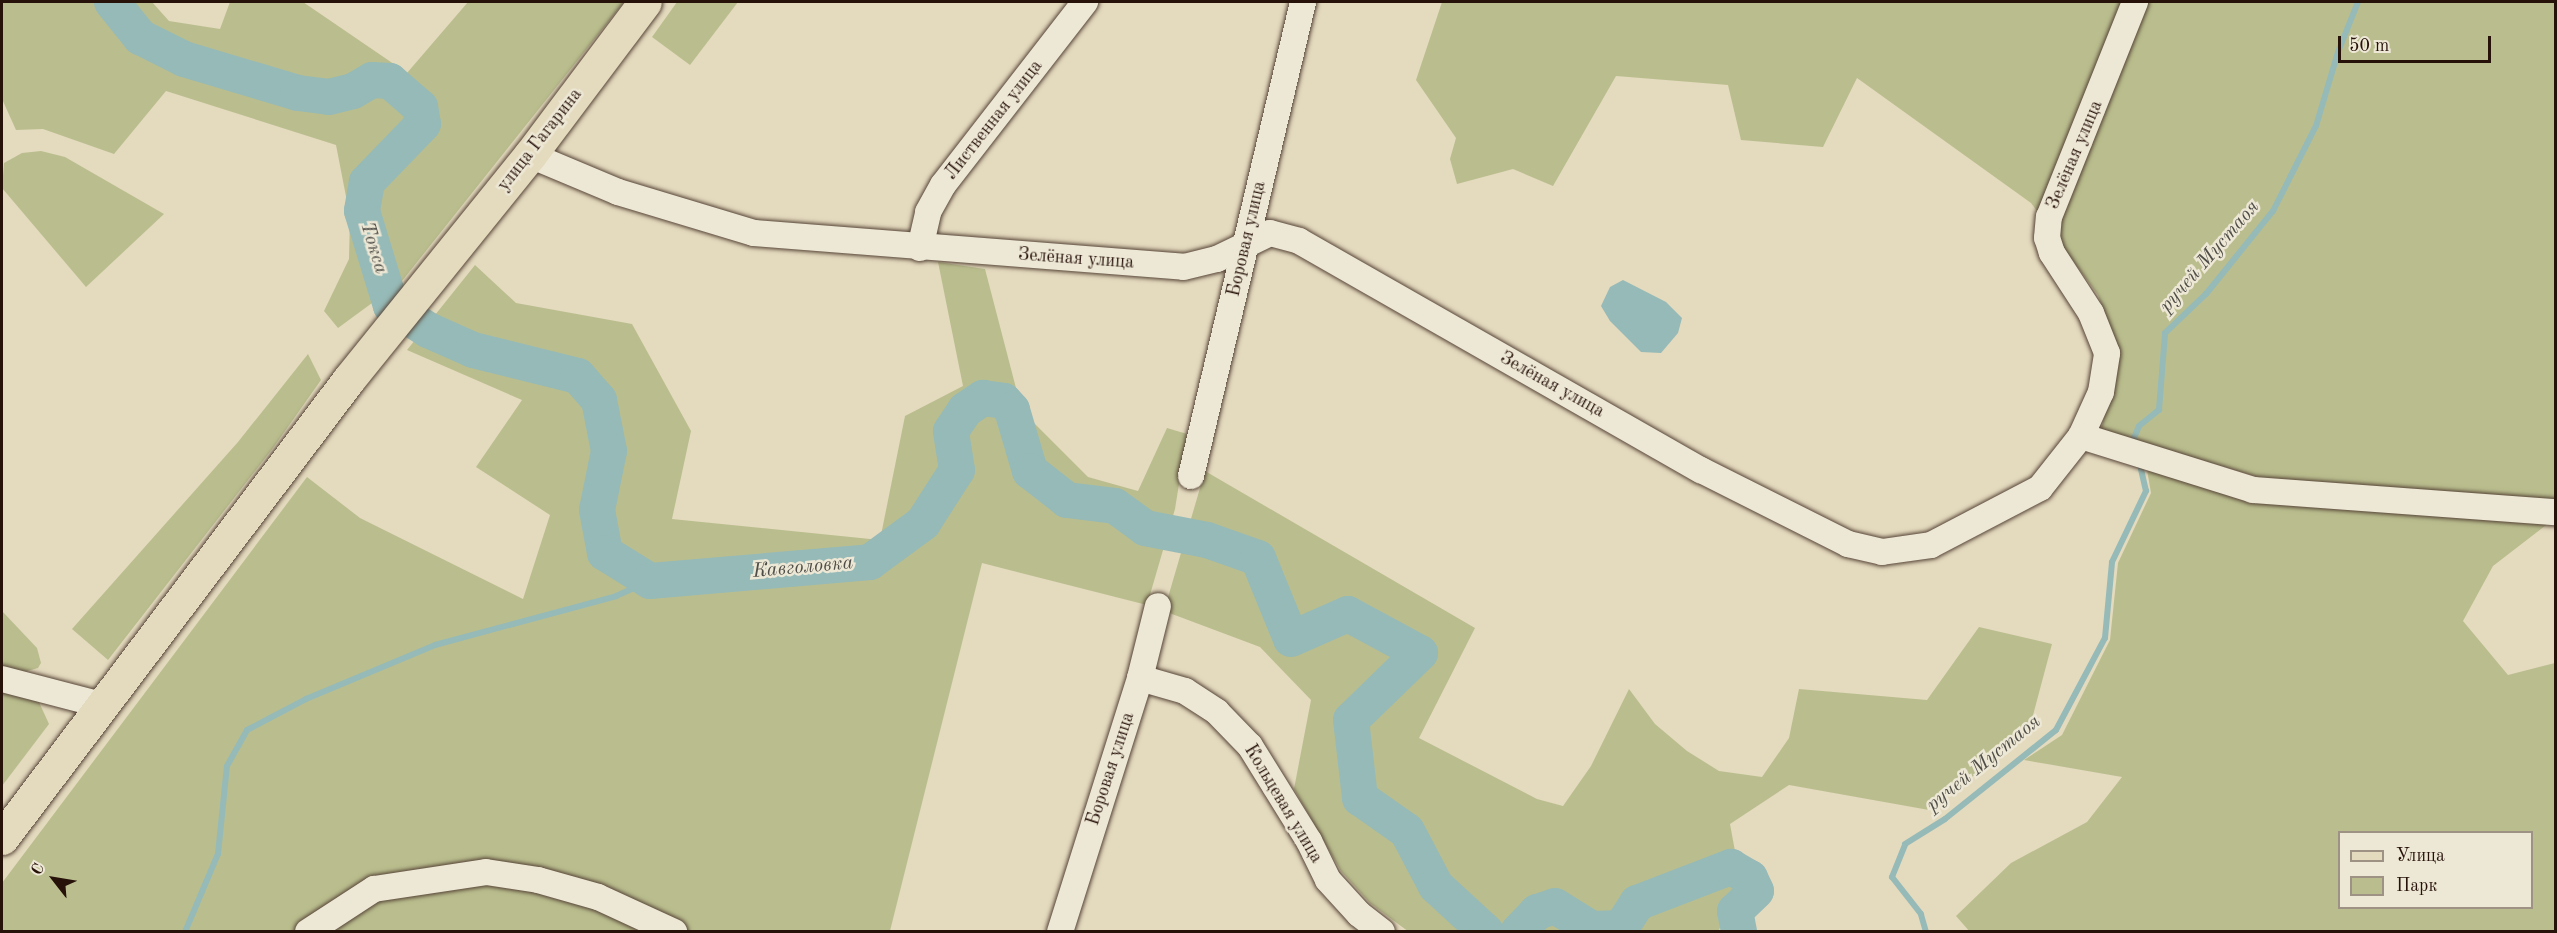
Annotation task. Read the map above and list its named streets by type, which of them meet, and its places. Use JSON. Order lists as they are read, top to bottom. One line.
{"streets":{"main road":["улица Гагарина"],"street":["Лиственная улица","Зелёная улица","Боровая улица","Кольцевая улица"]},"crossings":[["Лиственная улица","Зелёная улица"],["улица Гагарина","Зелёная улица"],["Зелёная улица","Боровая улица"],["Боровая улица","Кольцевая улица"]],"water":["Токса","ручей Мустаоя","Кавголовка"],"legend":["Улица","Парк"],"scale_bar":"50 m","north":"top left"}
